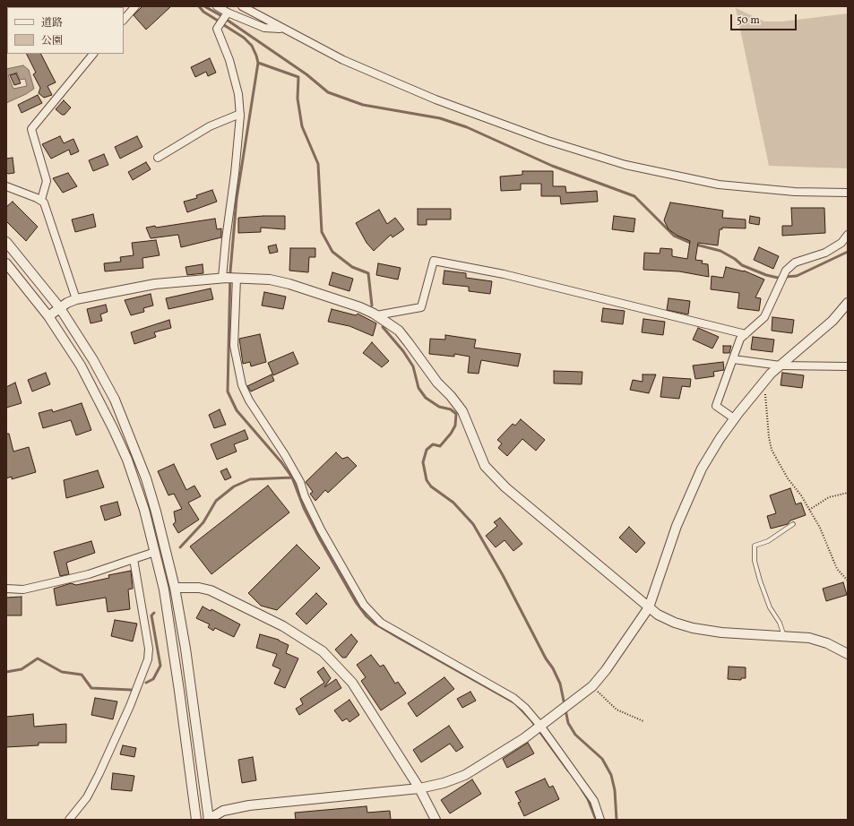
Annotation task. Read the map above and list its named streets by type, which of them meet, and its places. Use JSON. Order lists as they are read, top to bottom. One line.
{"legend":["道路","公園"],"scale_bar":"50 m"}
